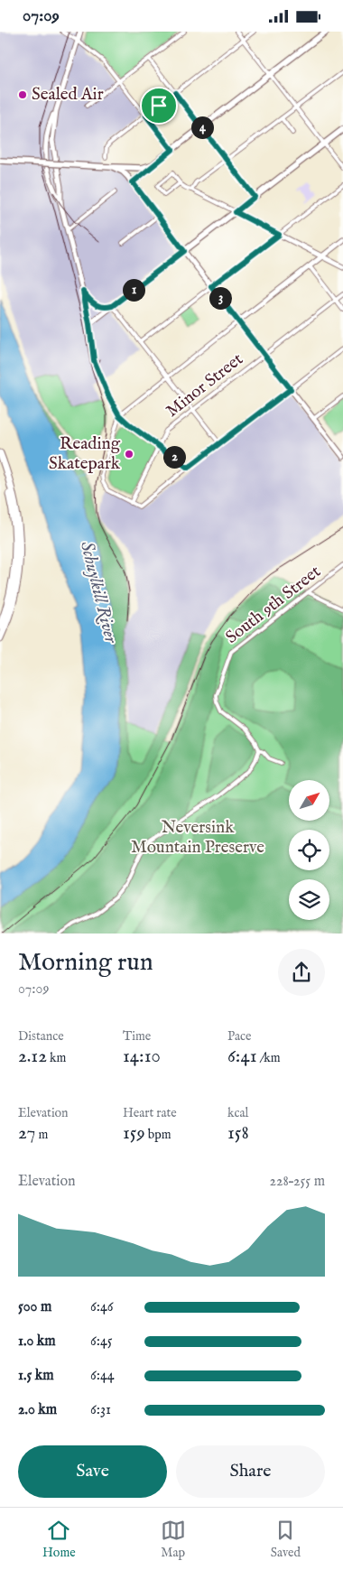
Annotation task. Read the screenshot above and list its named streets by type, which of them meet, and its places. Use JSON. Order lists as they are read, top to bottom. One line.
{"streets":{"street":["Minor Street","South 9th Street"]},"water":["Schuylkill River"],"parks":["Neversink Mountain Preserve"],"places":["Sealed Air","Reading Skatepark"],"north":"top right","page":{"status":"07:09","pins":["4","1","3","2"],"heading":["Morning run","07:09"],"stats":[["Distance","2.12 km"],["Time","14:10"],["Pace","6:41 /km"],["Elevation","27 m"],["Heart rate","159 bpm"],["kcal","158"]],"chart":["Elevation","228–255 m"],"list":[{"name":"500 m","note":"6:46"},{"name":"1.0 km","note":"6:45"},{"name":"1.5 km","note":"6:44"},{"name":"2.0 km","note":"6:31"}],"buttons":["Save","Share"],"tabs":["Home","Map","Saved"]}}
